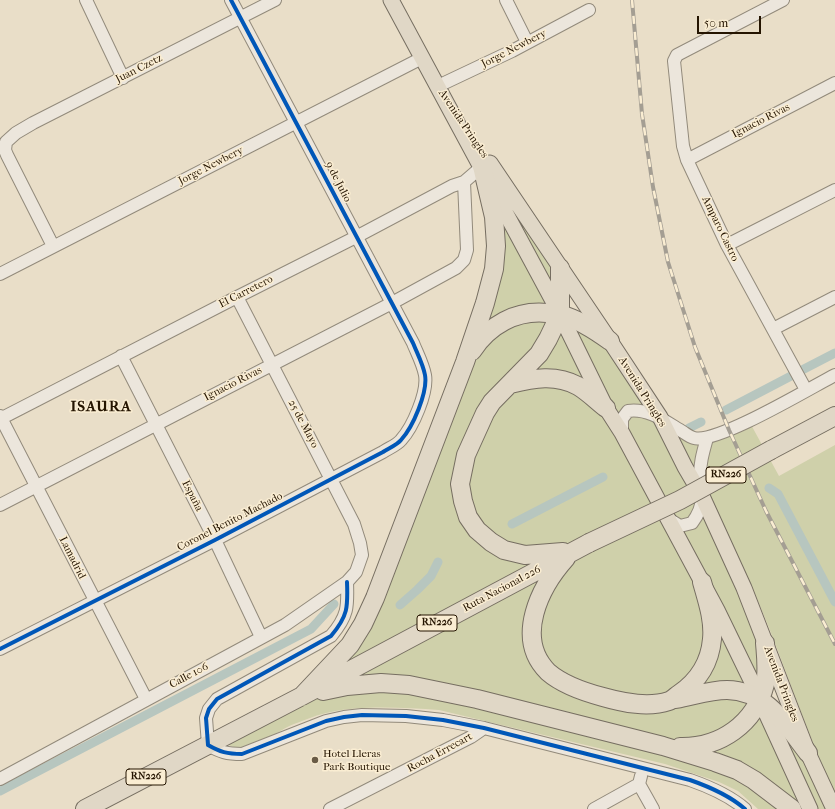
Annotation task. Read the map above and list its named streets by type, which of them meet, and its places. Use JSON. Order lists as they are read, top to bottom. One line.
{"streets":{"highway":["RN226","Ruta Nacional 226"],"main road":["Avenida Pringles"],"street":["Jorge Newbery","Juan Czetz","Ignacio Rivas","9 de Julio","Amparo Castro","El Carretero","25 de Mayo","España","Coronel Benito Machado","Lamadrid","Calle 106","Rocha Errecart"]},"crossings":[["Jorge Newbery","Juan Czetz"],["Jorge Newbery","Avenida Pringles"],["Jorge Newbery","9 de Julio"],["Juan Czetz","9 de Julio"],["Ignacio Rivas","9 de Julio"],["Ignacio Rivas","Amparo Castro"],["Ignacio Rivas","El Carretero"],["Ignacio Rivas","25 de Mayo"],["Ignacio Rivas","España"],["Ignacio Rivas","Lamadrid"],["Avenida Pringles","El Carretero"],["9 de Julio","El Carretero"],["9 de Julio","Coronel Benito Machado"],["El Carretero","25 de Mayo"],["El Carretero","España"],["El Carretero","Lamadrid"],["25 de Mayo","Coronel Benito Machado"],["25 de Mayo","Calle 106"],["España","Coronel Benito Machado"],["España","Calle 106"],["Coronel Benito Machado","Lamadrid"],["Lamadrid","Calle 106"]],"districts":["ISAURA"],"places":["Hotel Lleras Park Boutique"],"scale_bar":"50 m"}
